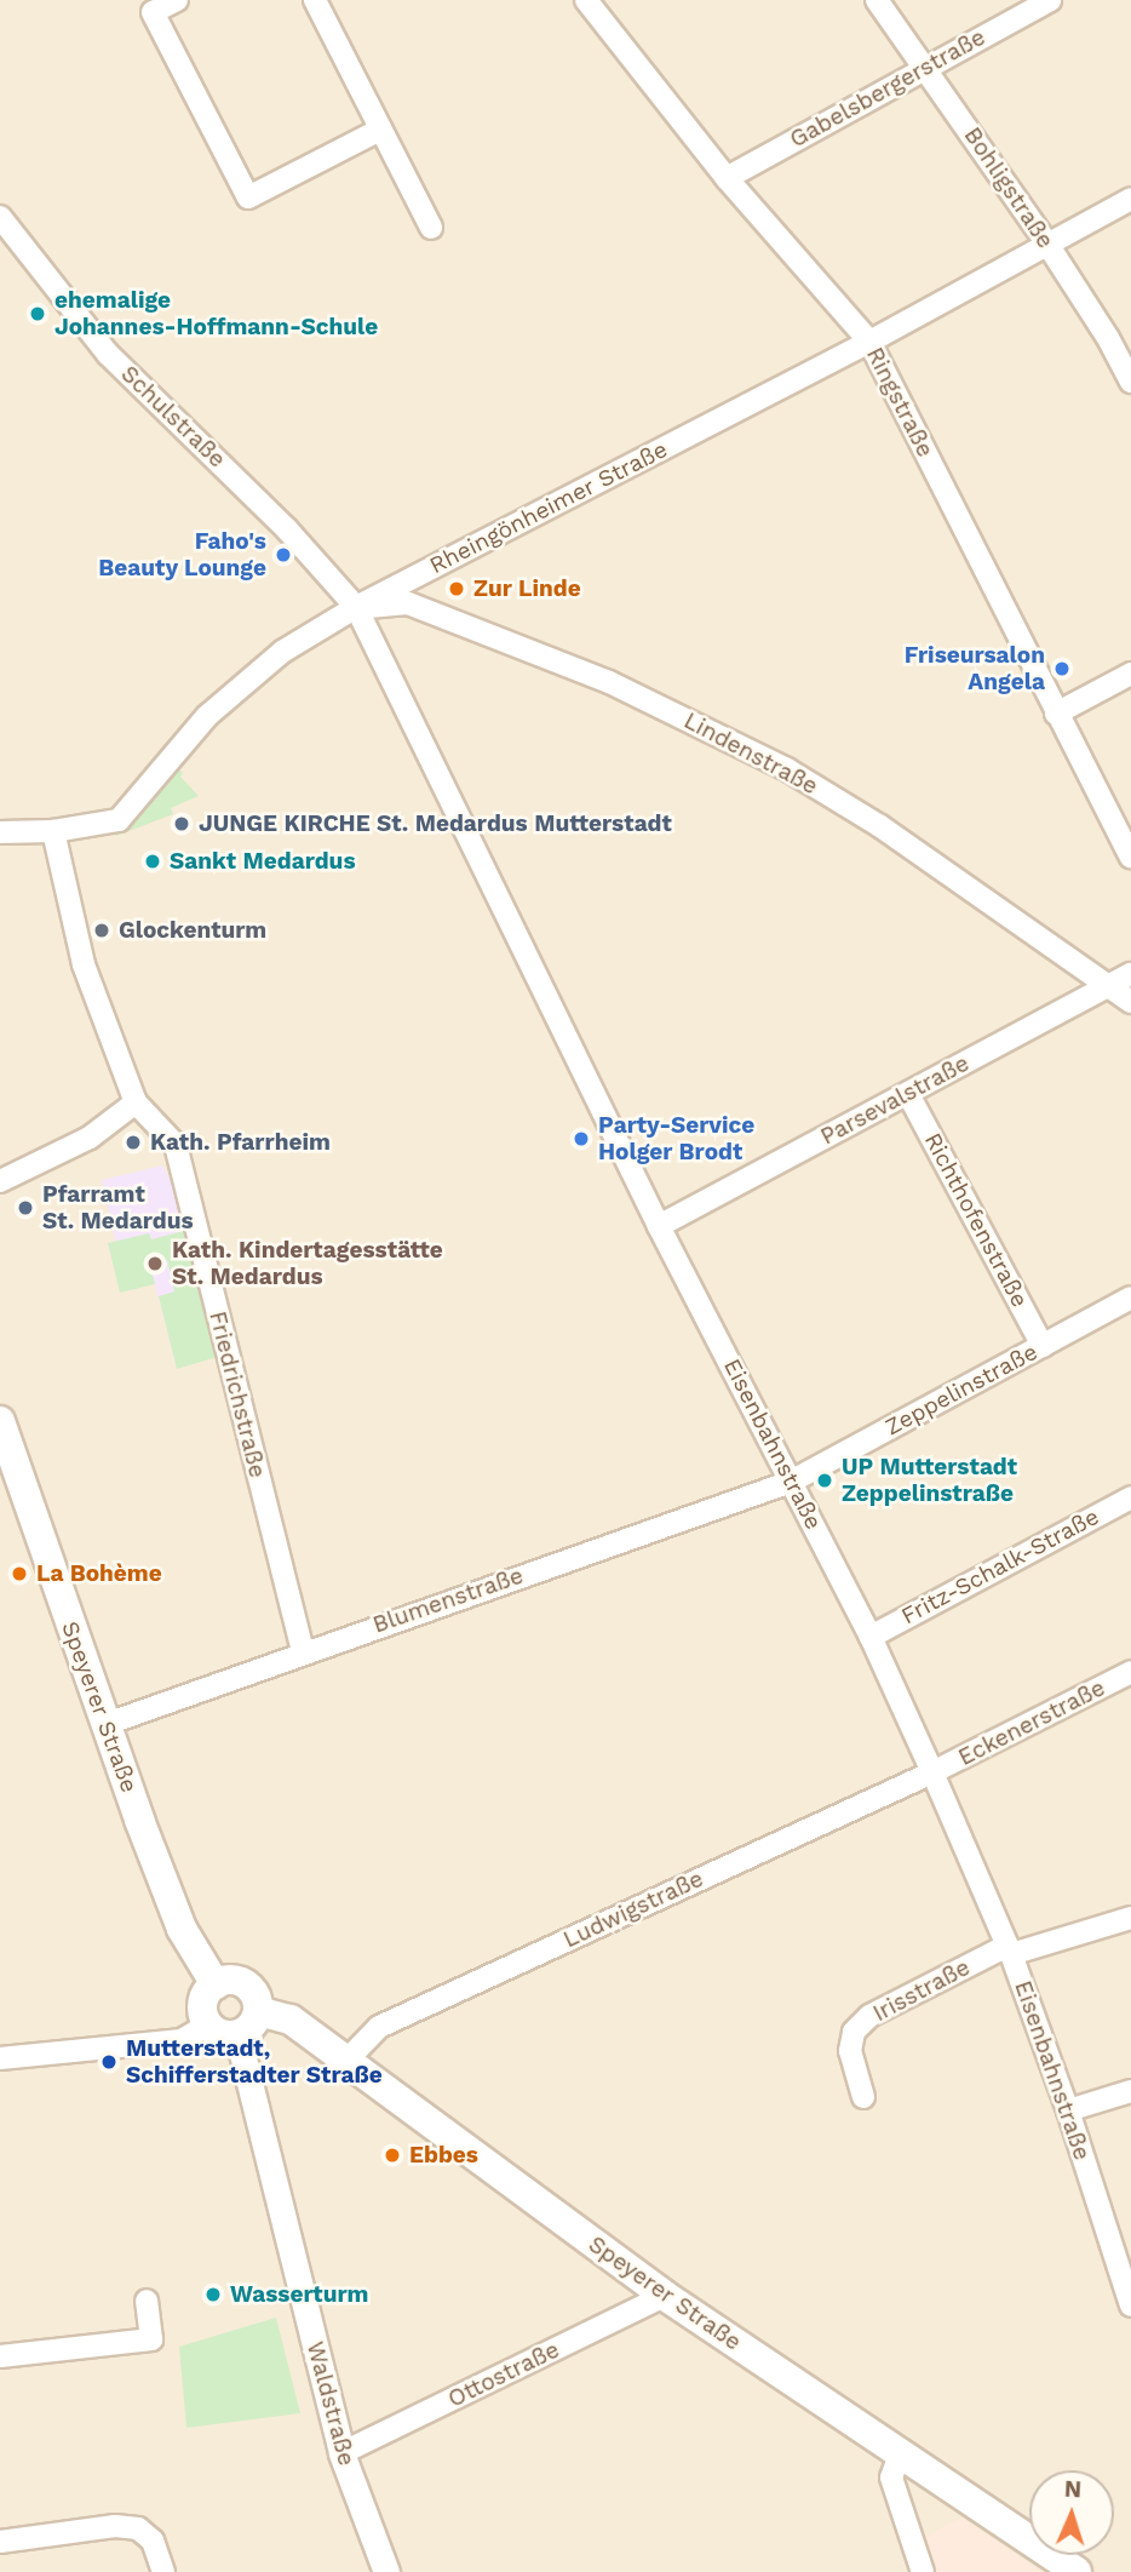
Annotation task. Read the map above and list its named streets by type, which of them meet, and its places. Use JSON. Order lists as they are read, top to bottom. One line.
{"streets":{"main road":["Speyerer Straße"],"street":["Gabelsbergerstraße","Bohligstraße","Ringstraße","Schulstraße","Rheingönheimer Straße","Lindenstraße","Parsevalstraße","Richthofenstraße","Zeppelinstraße","Friedrichstraße","Eisenbahnstraße","Fritz-Schalk-Straße","Blumenstraße","Eckenerstraße","Ludwigstraße","Irisstraße","Ottostraße","Waldstraße"]},"crossings":[["Gabelsbergerstraße","Bohligstraße"],["Gabelsbergerstraße","Ringstraße"],["Bohligstraße","Rheingönheimer Straße"],["Ringstraße","Rheingönheimer Straße"],["Schulstraße","Rheingönheimer Straße"],["Schulstraße","Lindenstraße"],["Schulstraße","Eisenbahnstraße"],["Rheingönheimer Straße","Lindenstraße"],["Rheingönheimer Straße","Eisenbahnstraße"],["Lindenstraße","Parsevalstraße"],["Lindenstraße","Eisenbahnstraße"],["Parsevalstraße","Richthofenstraße"],["Parsevalstraße","Eisenbahnstraße"],["Richthofenstraße","Zeppelinstraße"],["Zeppelinstraße","Eisenbahnstraße"],["Zeppelinstraße","Blumenstraße"],["Friedrichstraße","Blumenstraße"],["Eisenbahnstraße","Fritz-Schalk-Straße"],["Eisenbahnstraße","Blumenstraße"],["Eisenbahnstraße","Eckenerstraße"],["Eisenbahnstraße","Ludwigstraße"],["Eisenbahnstraße","Irisstraße"],["Blumenstraße","Speyerer Straße"],["Speyerer Straße","Ludwigstraße"],["Speyerer Straße","Ottostraße"],["Speyerer Straße","Waldstraße"],["Eckenerstraße","Ludwigstraße"],["Ottostraße","Waldstraße"]],"places":["ehemalige Johannes-Hoffmann-Schule","Faho's Beauty Lounge","Zur Linde","Friseursalon Angela","JUNGE KIRCHE St. Medardus Mutterstadt","Sankt Medardus","Glockenturm","Party-Service Holger Brodt","Kath. Pfarrheim","Pfarramt St. Medardus","Kath. Kindertagesstätte St. Medardus","UP Mutterstadt Zeppelinstraße","La Bohème","Mutterstadt, Schifferstadter Straße","Ebbes","Wasserturm"],"north":"top"}
